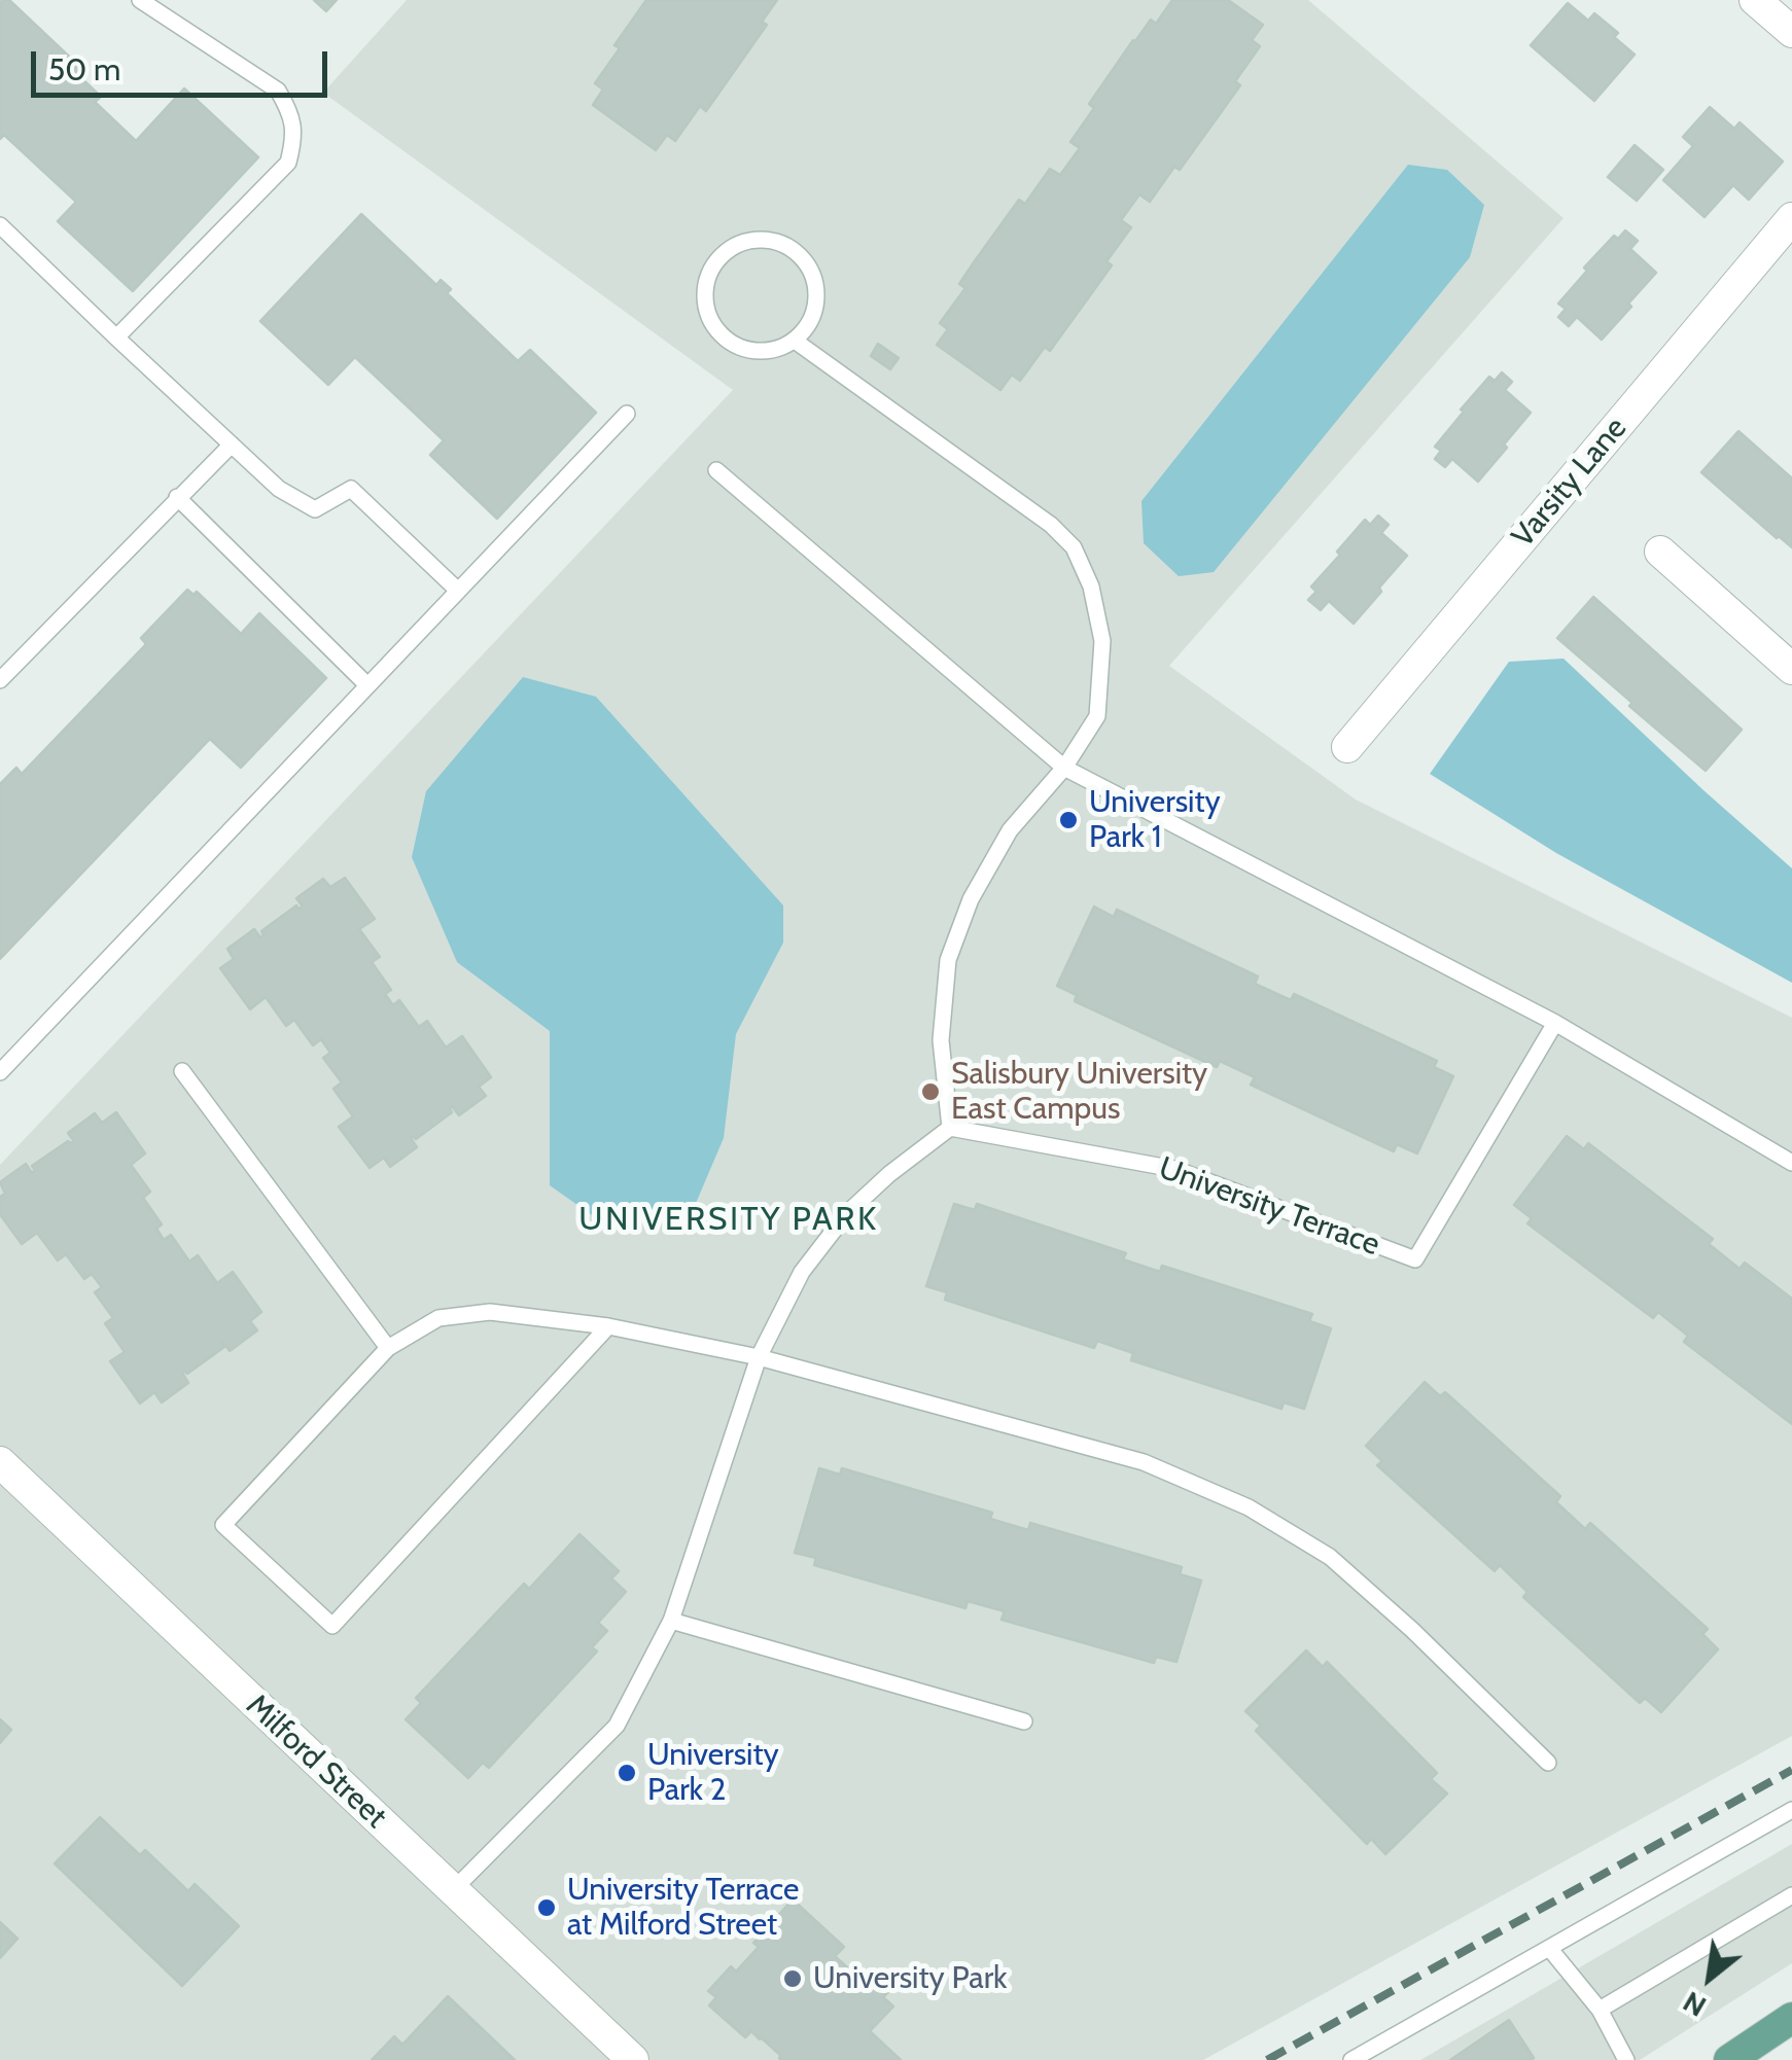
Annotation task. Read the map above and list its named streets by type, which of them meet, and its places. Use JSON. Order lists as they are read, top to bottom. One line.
{"streets":{"street":["Varsity Lane","Milford Street"],"lane":["University Terrace"]},"districts":["UNIVERSITY PARK"],"places":["University Park 1","Salisbury University East Campus","University Park 2","University Terrace at Milford Street","University Park"],"scale_bar":"50 m","north":"bottom left"}
